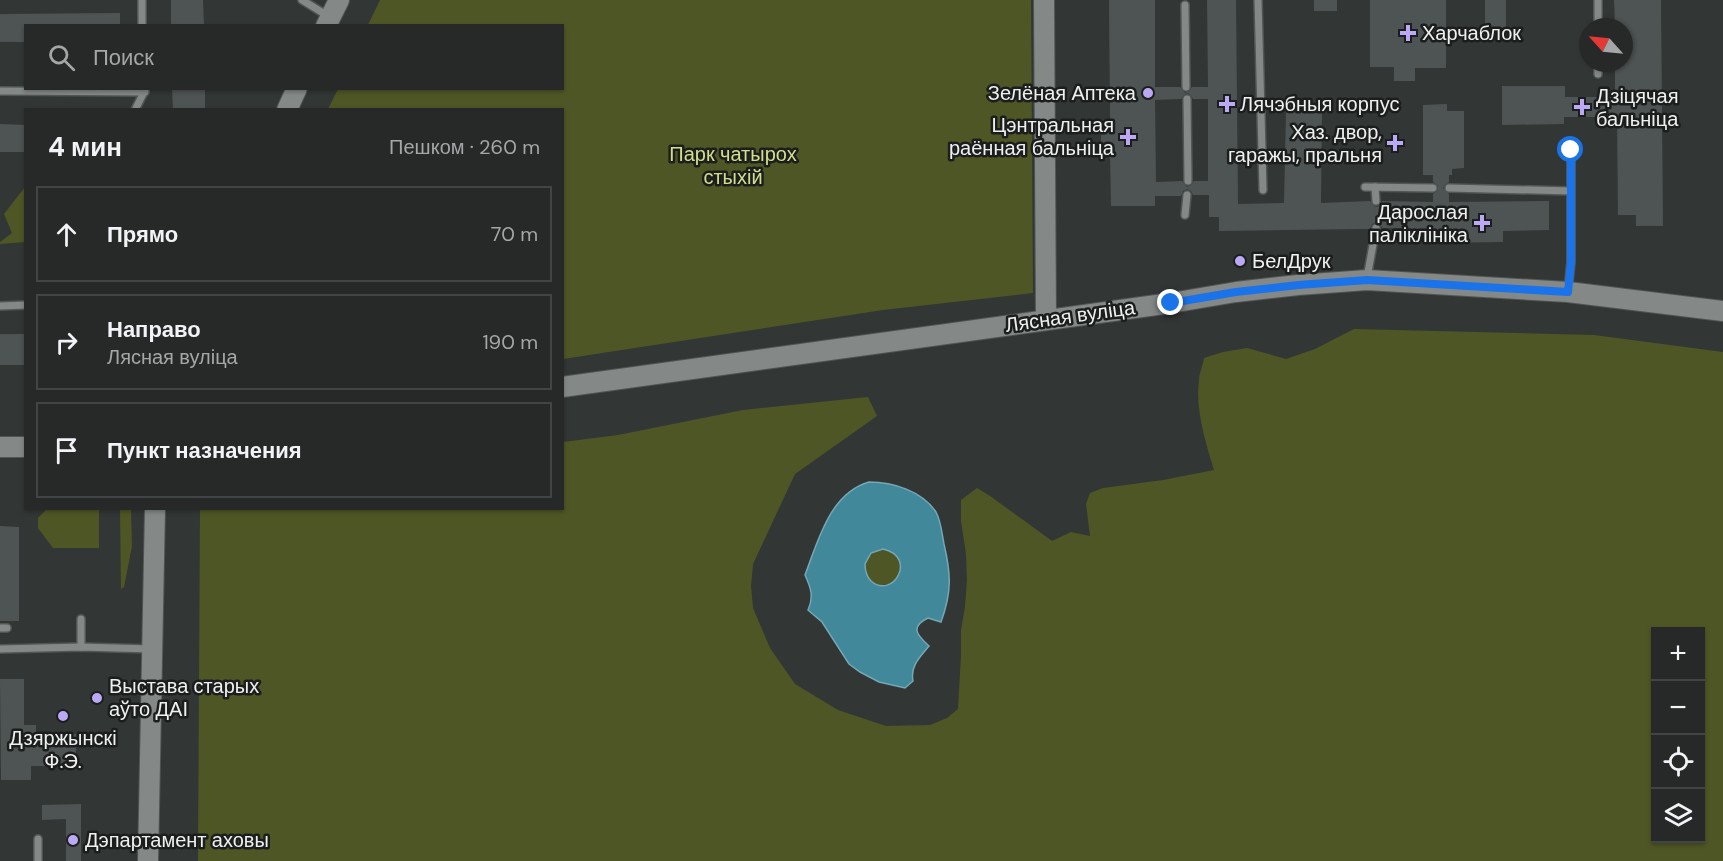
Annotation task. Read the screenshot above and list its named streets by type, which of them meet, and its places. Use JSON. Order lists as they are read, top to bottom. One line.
{"streets":{"main road":["Лясная вуліца"]},"parks":["Парк чатырох стыхій"],"places":{"health":["Харчаблок","Лячэбныя корпус","Дзіцячая бальніца","Цэнтральная раённая бальніца","Хаз. двор, гаражы, пральня","Дарослая паліклініка"],"other":["Зелёная Аптека","БелДрук","Выстава старых аўто ДАІ","Дзяржынскі Ф.Э.","Дэпартамент аховы"]},"north":"top left","page":{"search":"Поиск","heading":["4 мин","Пешком · 260 m"],"list":[["Прямо","70 m"],["Направо","Лясная вуліца","190 m"],"Пункт назначения"],"map_buttons":["+","−"]}}
